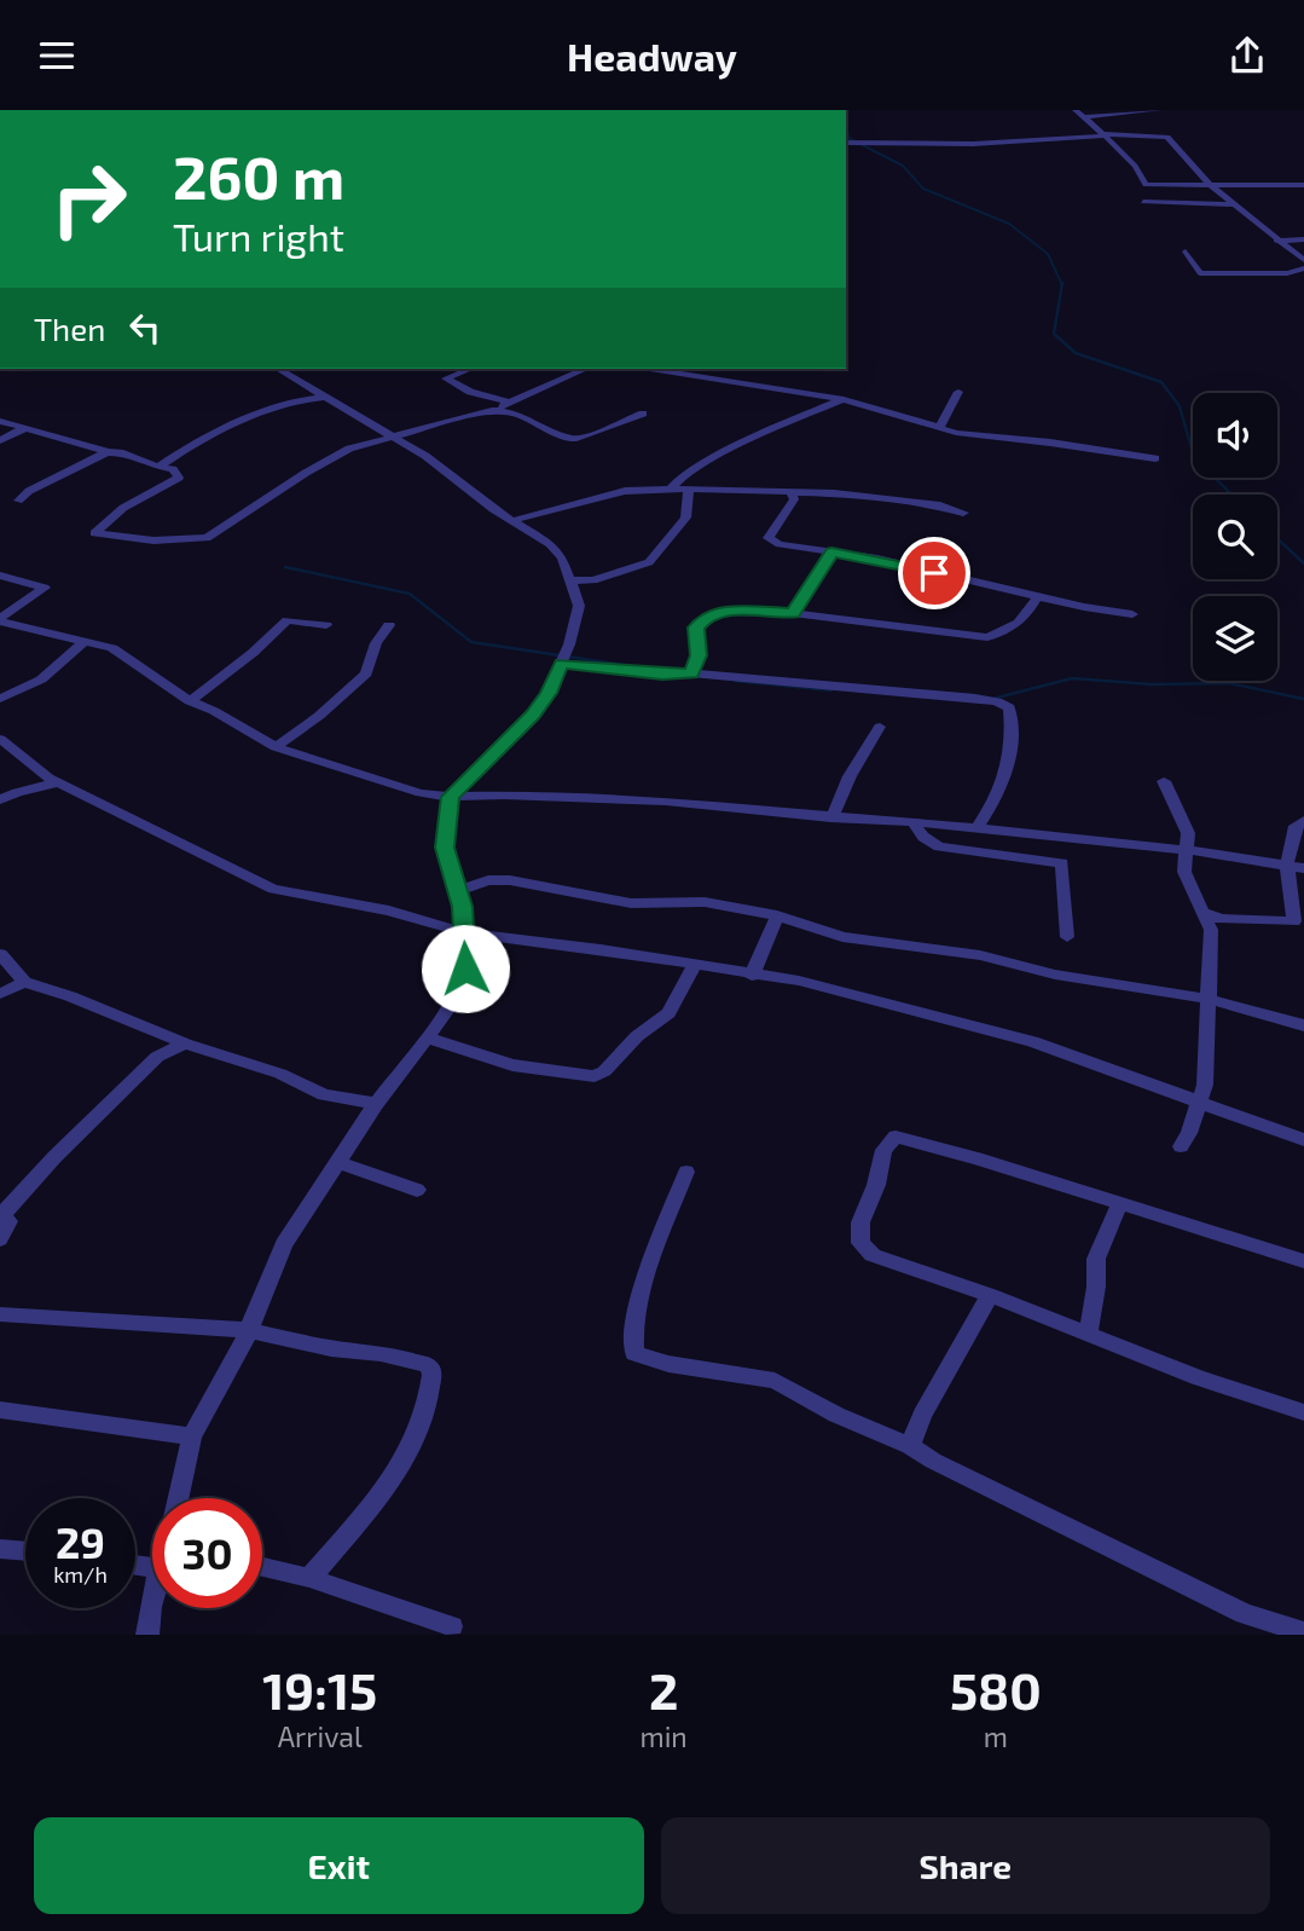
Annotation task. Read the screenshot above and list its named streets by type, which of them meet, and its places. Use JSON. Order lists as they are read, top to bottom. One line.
{"page":{"header":"Headway","turn":["260 m","Turn right"],"then":"Then","speed":"29 km/h","limit":"30","eta":["19:15","Arrival","2","min","580","m"],"buttons":["Exit","Share"]}}
